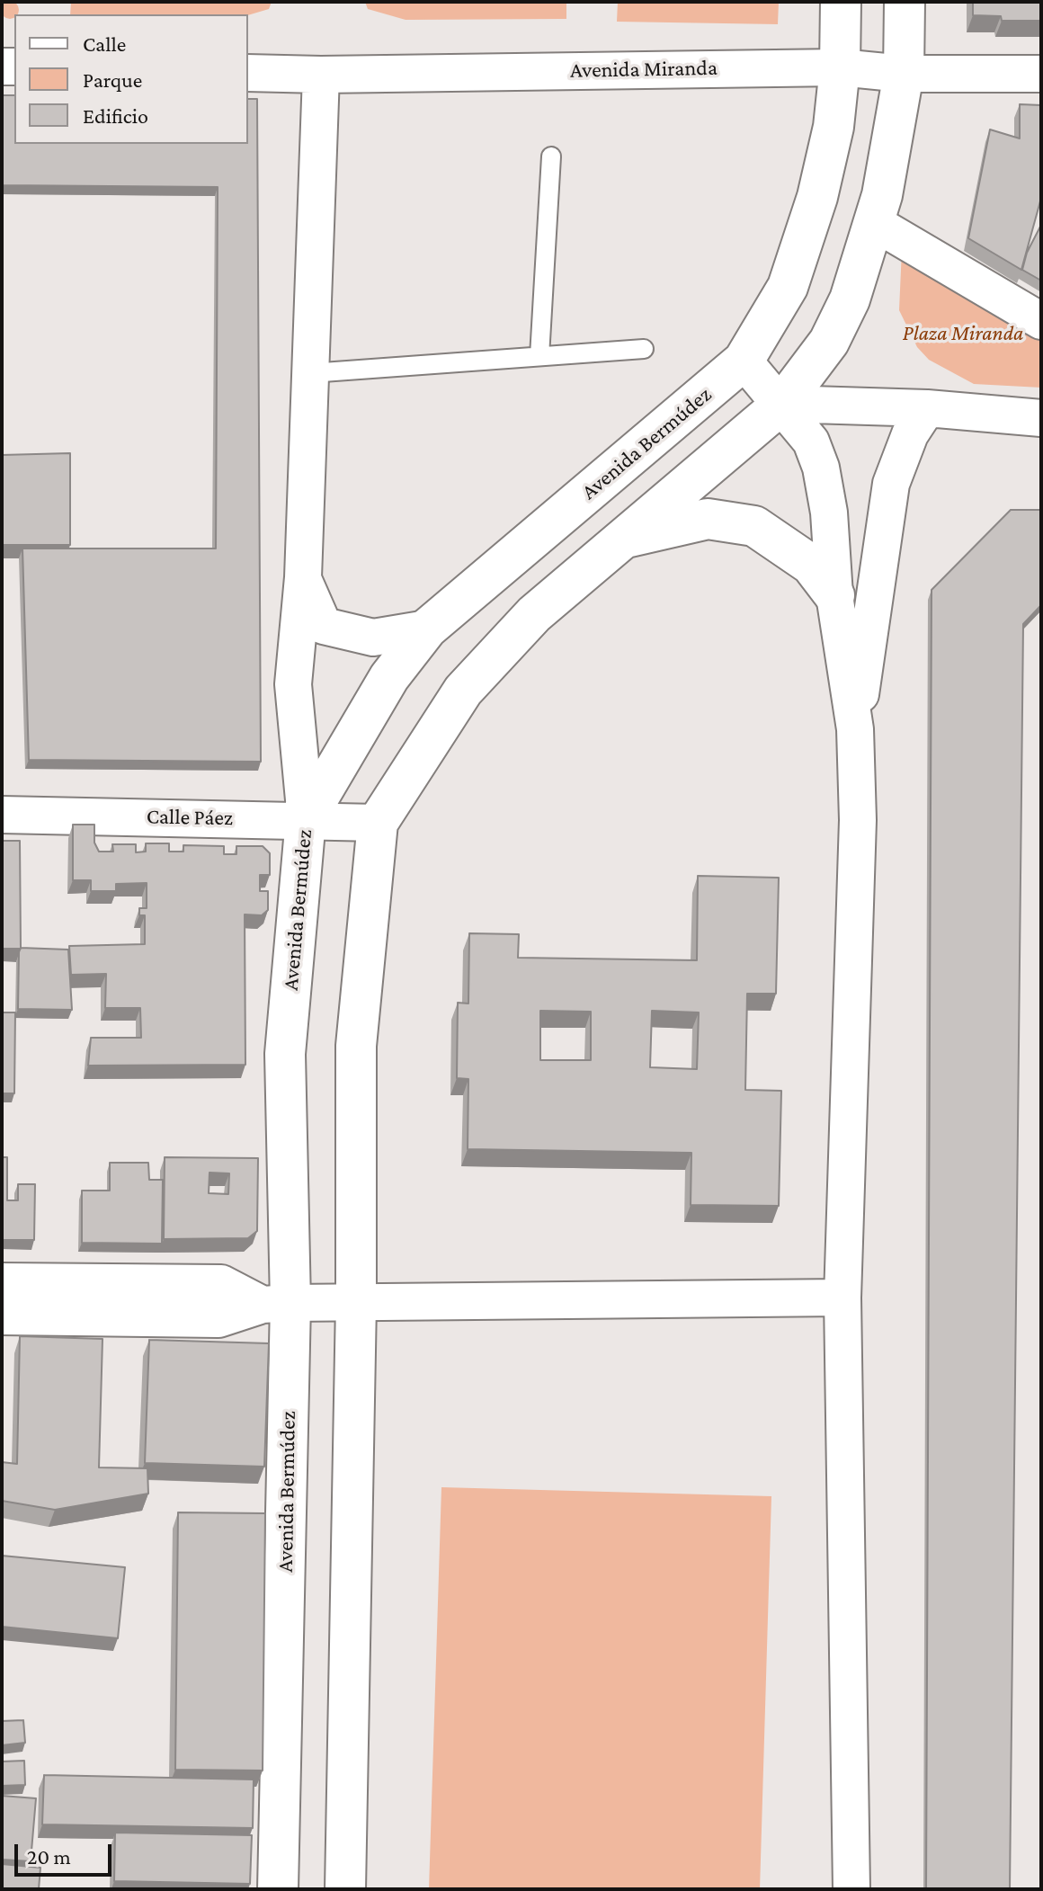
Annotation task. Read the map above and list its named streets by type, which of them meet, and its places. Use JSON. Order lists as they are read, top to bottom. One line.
{"streets":{"street":["Avenida Miranda","Avenida Bermúdez","Calle Páez"]},"crossings":[["Avenida Miranda","Avenida Bermúdez"],["Avenida Bermúdez","Calle Páez"]],"parks":["Plaza Miranda"],"legend":["Calle","Parque","Edificio"],"scale_bar":"20 m"}
